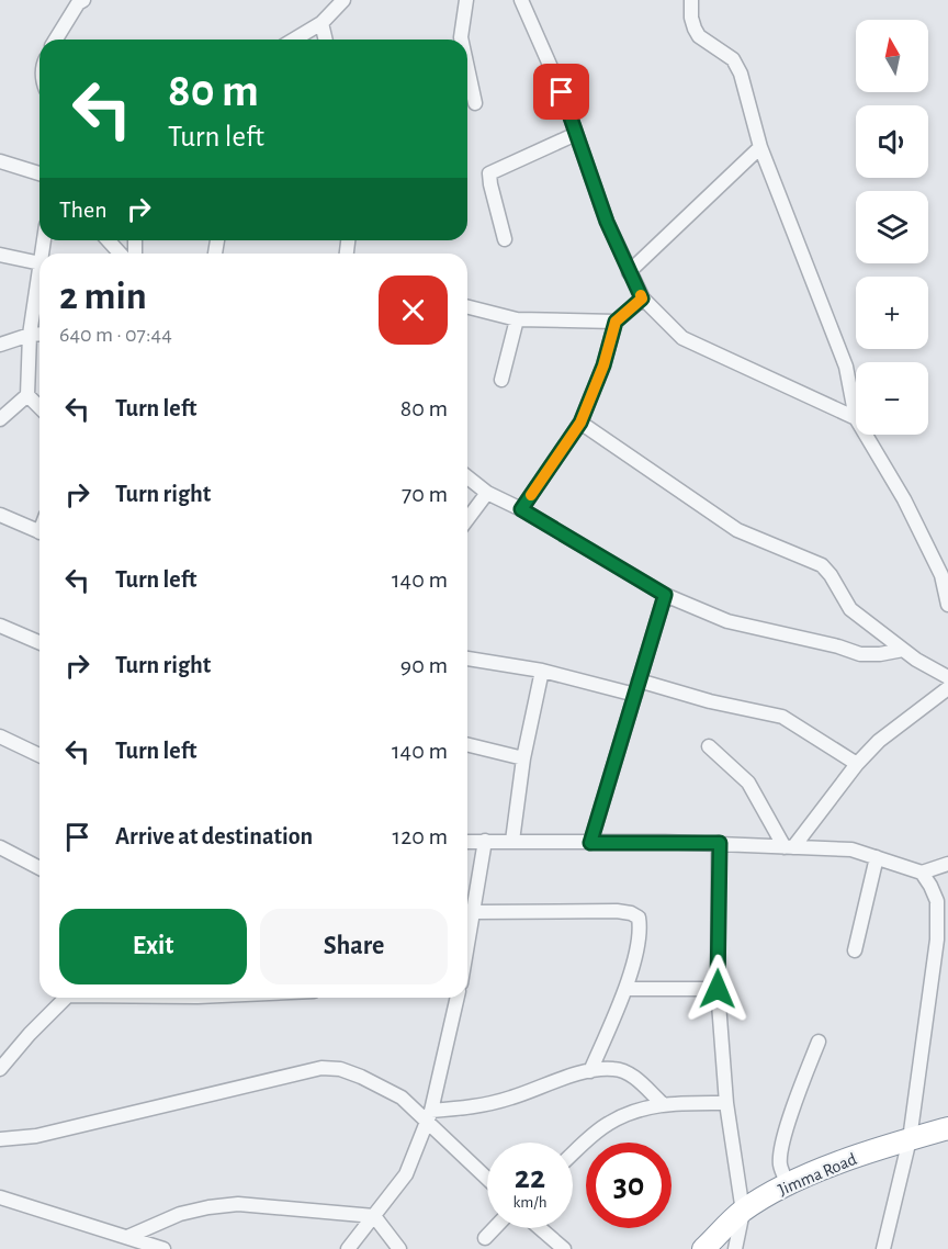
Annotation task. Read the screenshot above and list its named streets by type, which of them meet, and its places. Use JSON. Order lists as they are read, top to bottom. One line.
{"streets":{"highway":["Jimma Road"]},"north":"top","page":{"map_buttons":["+","−"],"turn":["80 m","Turn left"],"then":"Then","heading":["2 min","640 m · 07:44"],"list":[{"name":"Turn left","value":"80 m"},{"name":"Turn right","value":"70 m"},{"name":"Turn left","value":"140 m"},{"name":"Turn right","value":"90 m"},{"name":"Turn left","value":"140 m"},{"name":"Arrive at destination","value":"120 m"}],"buttons":["Exit","Share"],"speed":"22 km/h","limit":"30"}}
